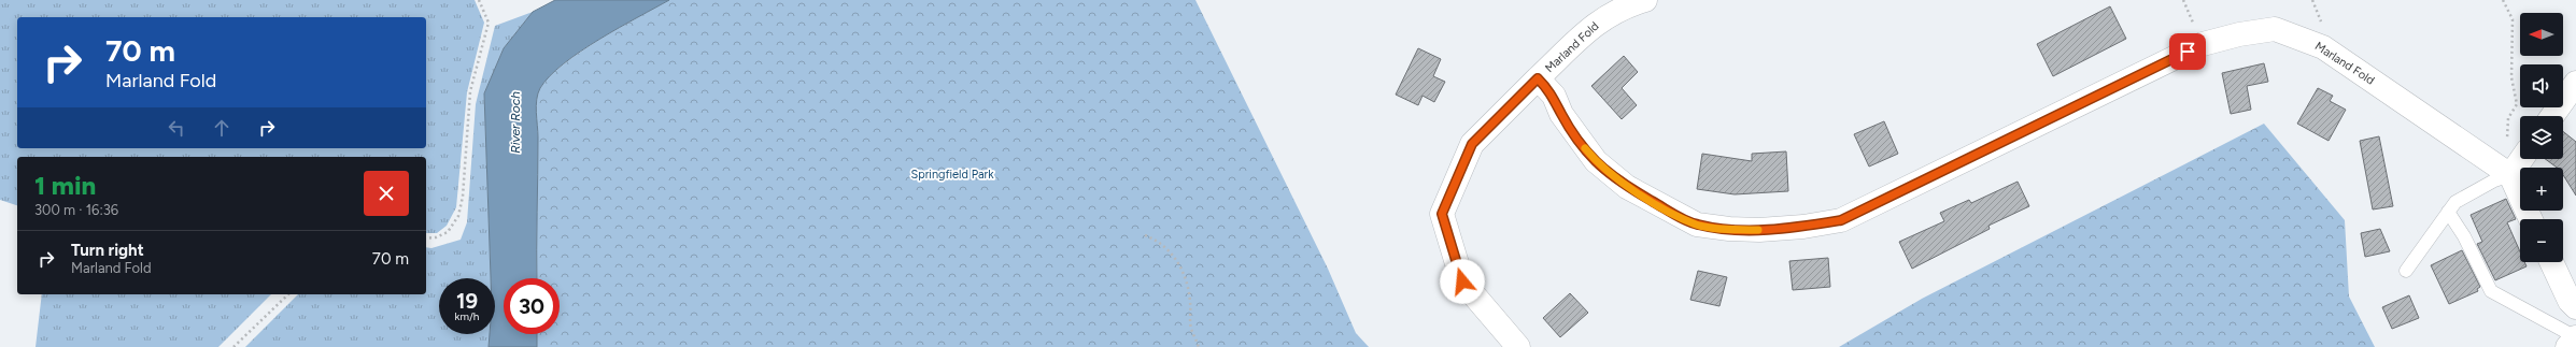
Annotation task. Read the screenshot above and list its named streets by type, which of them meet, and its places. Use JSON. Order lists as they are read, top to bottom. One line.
{"streets":{"street":["Marland Fold"]},"water":["River Roch"],"parks":["Springfield Park"],"north":"left","page":{"map_buttons":["+","−"],"turn":["70 m","Marland Fold"],"heading":["1 min","300 m · 16:36"],"list":[{"name":"Turn right","note":"Marland Fold","value":"70 m"}],"speed":"19 km/h","limit":"30"}}
